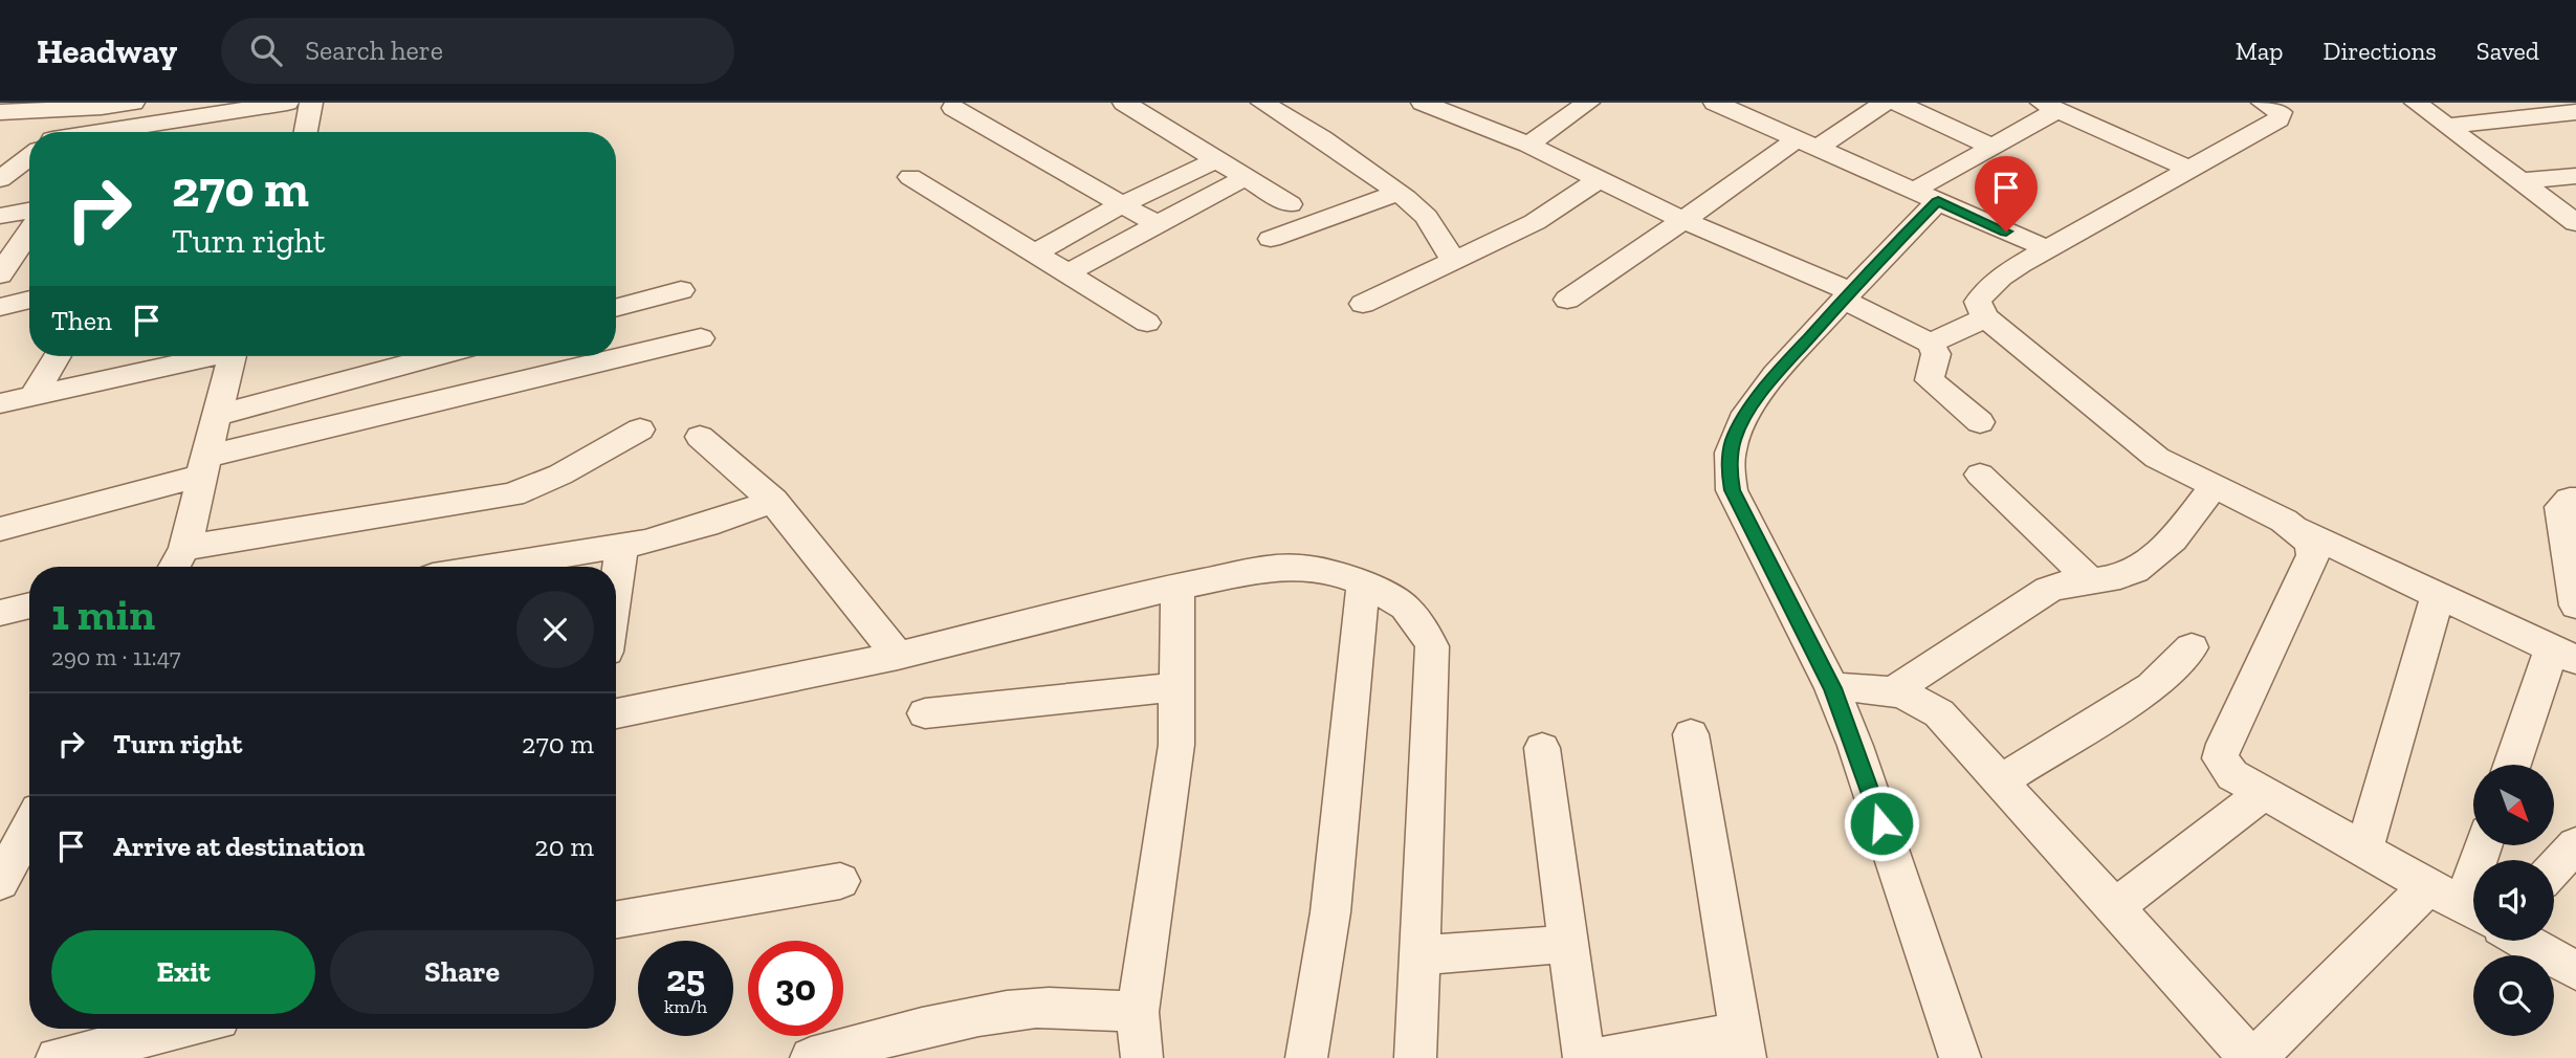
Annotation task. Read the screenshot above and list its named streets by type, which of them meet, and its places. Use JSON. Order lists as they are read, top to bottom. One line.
{"north":"bottom right","page":{"header":"Headway","search":"Search here","nav":["Map","Directions","Saved"],"turn":["270 m","Turn right"],"then":"Then","heading":["1 min","290 m · 11:47"],"list":[{"name":"Turn right","value":"270 m"},{"name":"Arrive at destination","value":"20 m"}],"buttons":["Exit","Share"],"speed":"25 km/h","limit":"30"}}
